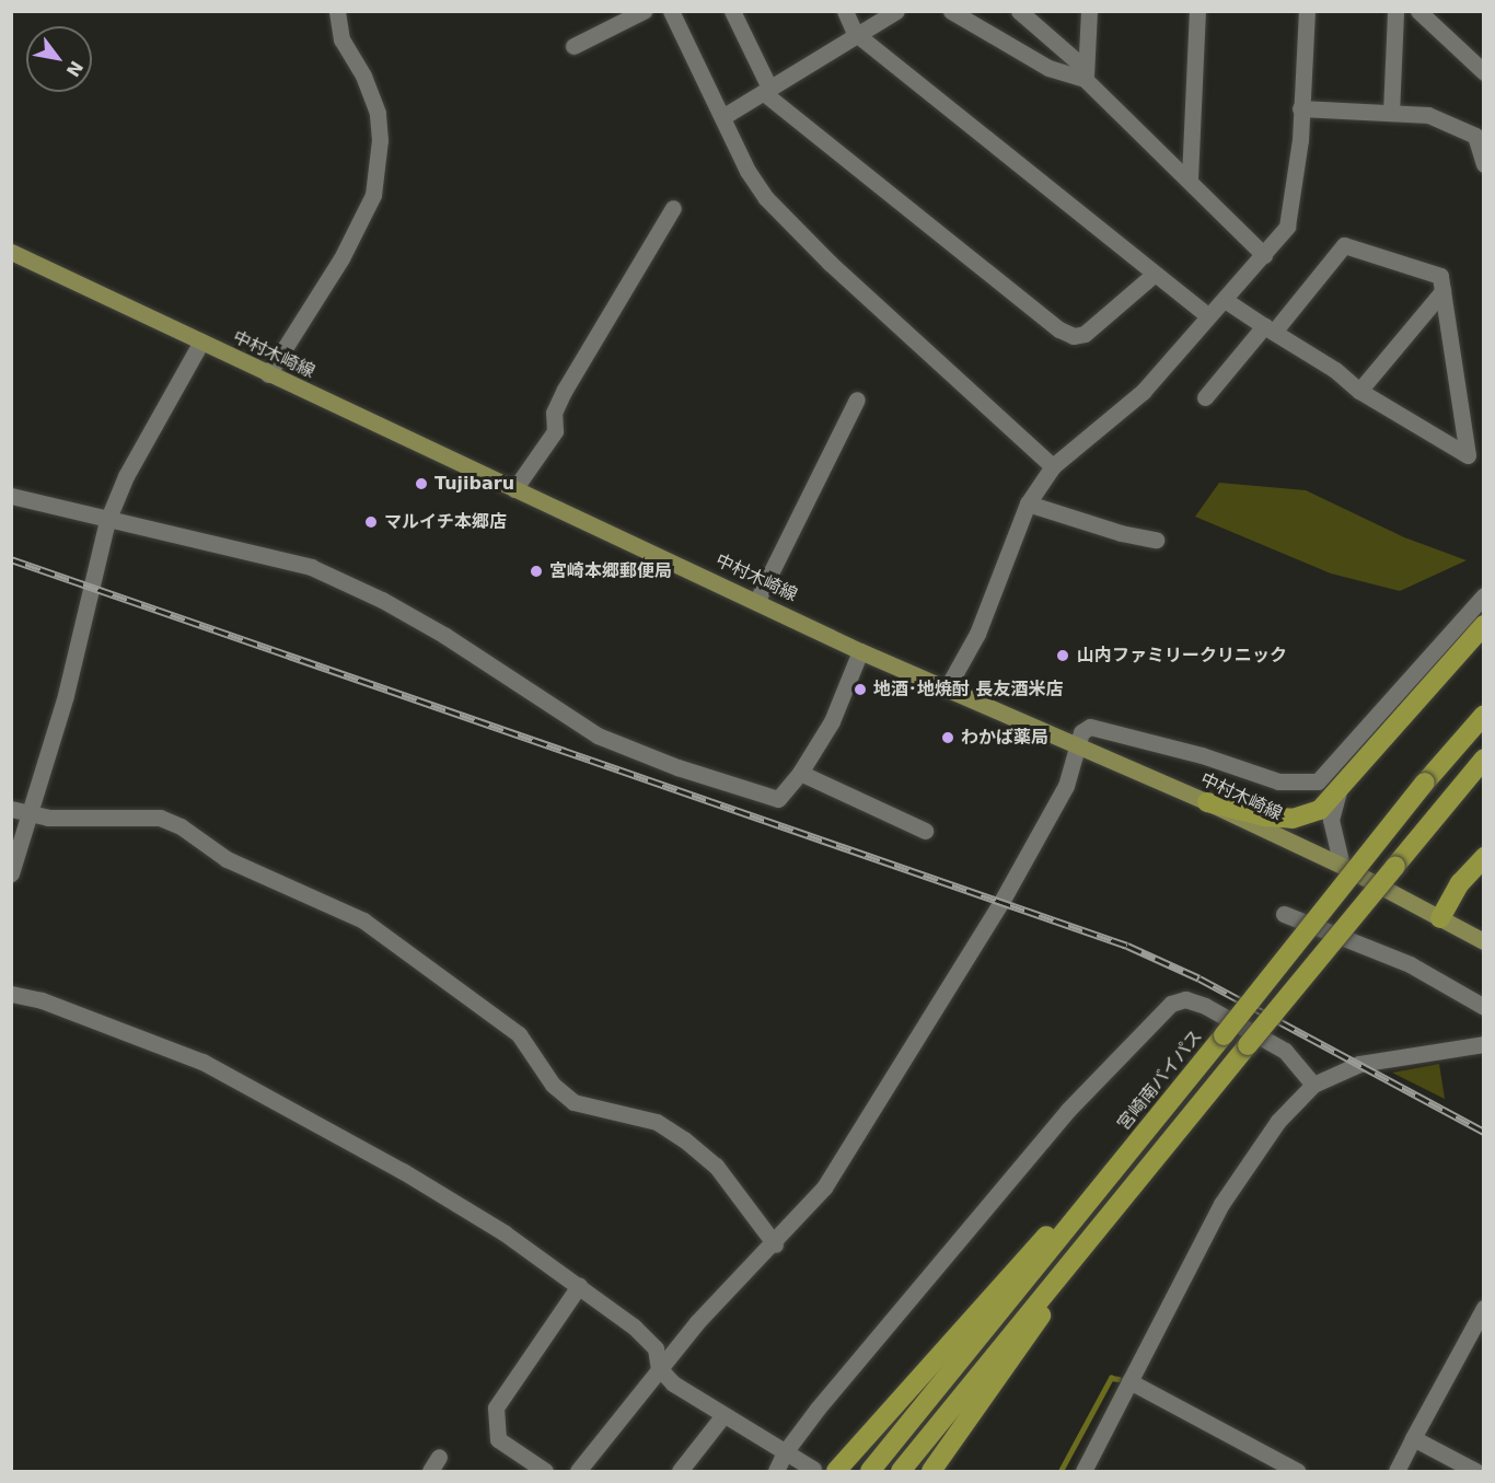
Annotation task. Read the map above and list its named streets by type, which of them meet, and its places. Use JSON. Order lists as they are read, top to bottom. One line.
{"streets":{"highway":["宮崎南バイパス"],"main road":["中村木崎線"]},"places":["Tujibaru","マルイチ本郷店","宮崎本郷郵便局","山内ファミリークリニック","地酒･地焼酎 長友酒米店","わかば薬局"],"north":"bottom right"}
